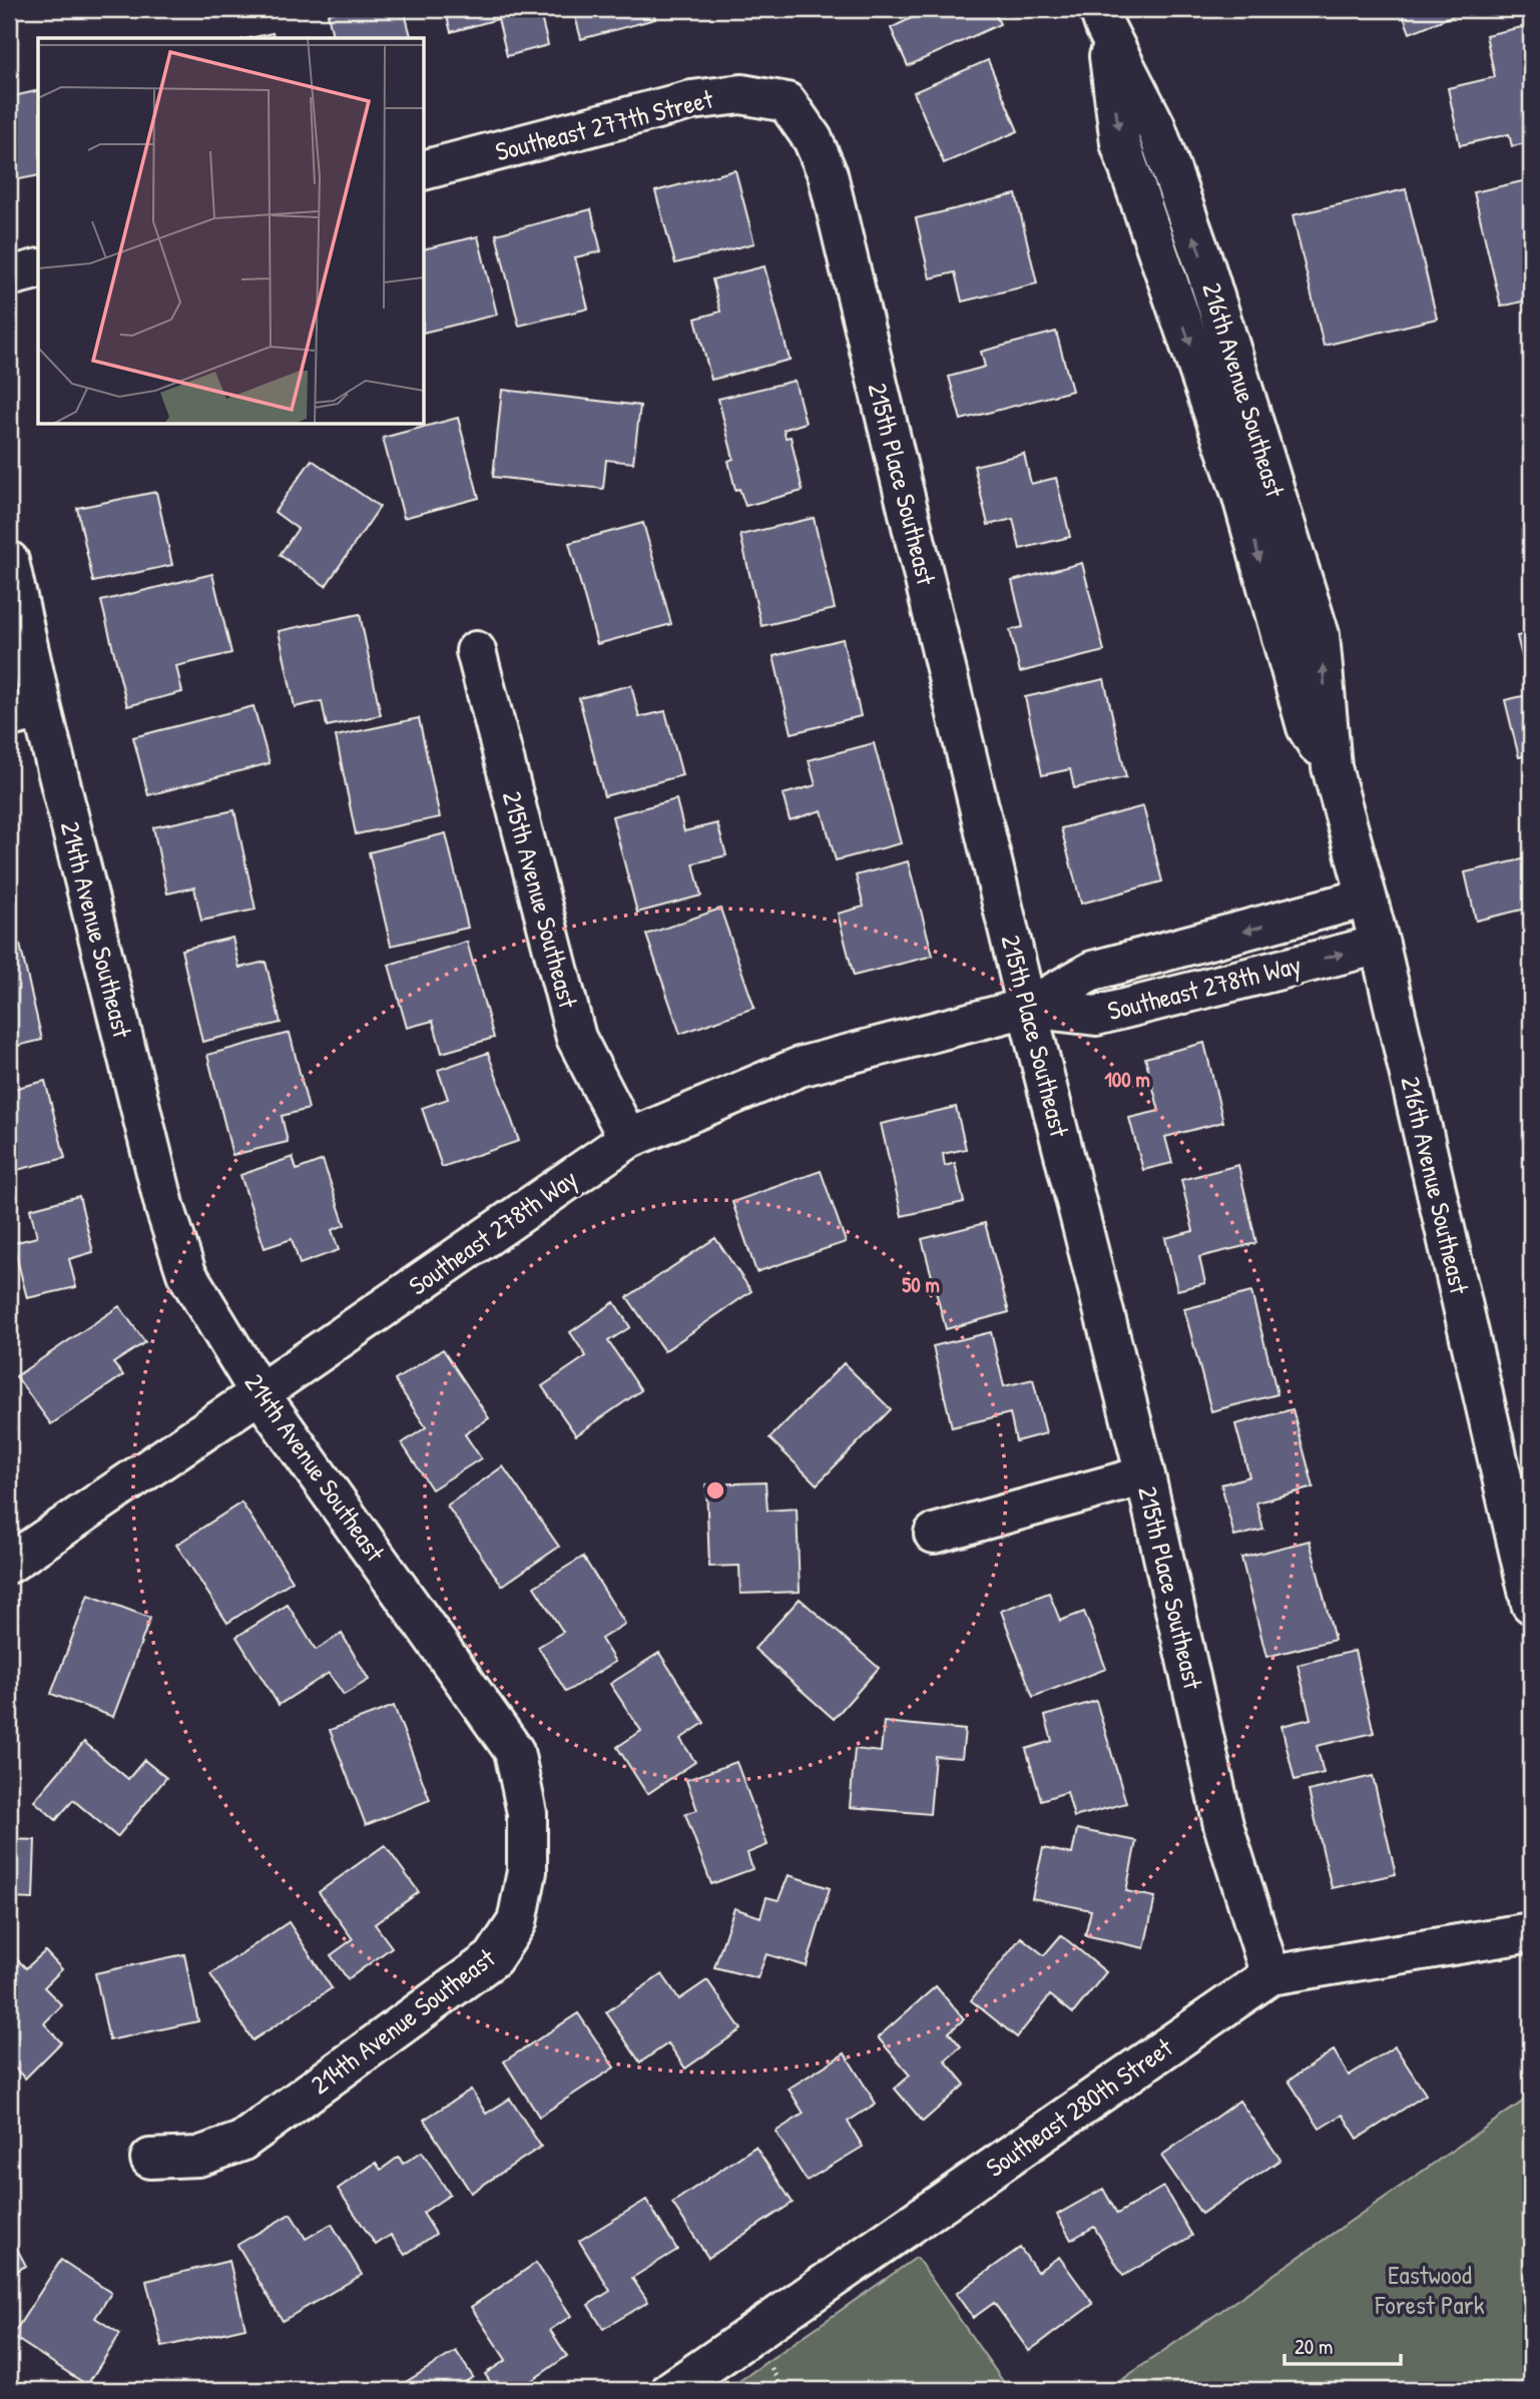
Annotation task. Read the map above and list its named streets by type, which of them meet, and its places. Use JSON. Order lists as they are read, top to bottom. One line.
{"streets":{"street":["Southeast 277th Street","216th Avenue Southeast","215th Place Southeast","215th Avenue Southeast","214th Avenue Southeast","Southeast 278th Way","Southeast 280th Street"]},"crossings":[["Southeast 277th Street","215th Place Southeast"],["216th Avenue Southeast","Southeast 278th Way"],["215th Place Southeast","Southeast 278th Way"],["215th Place Southeast","Southeast 280th Street"],["215th Avenue Southeast","Southeast 278th Way"],["214th Avenue Southeast","Southeast 278th Way"]],"parks":["Eastwood Forest Park"],"scale_bar":"20 m","rings":["100 m","50 m"]}
